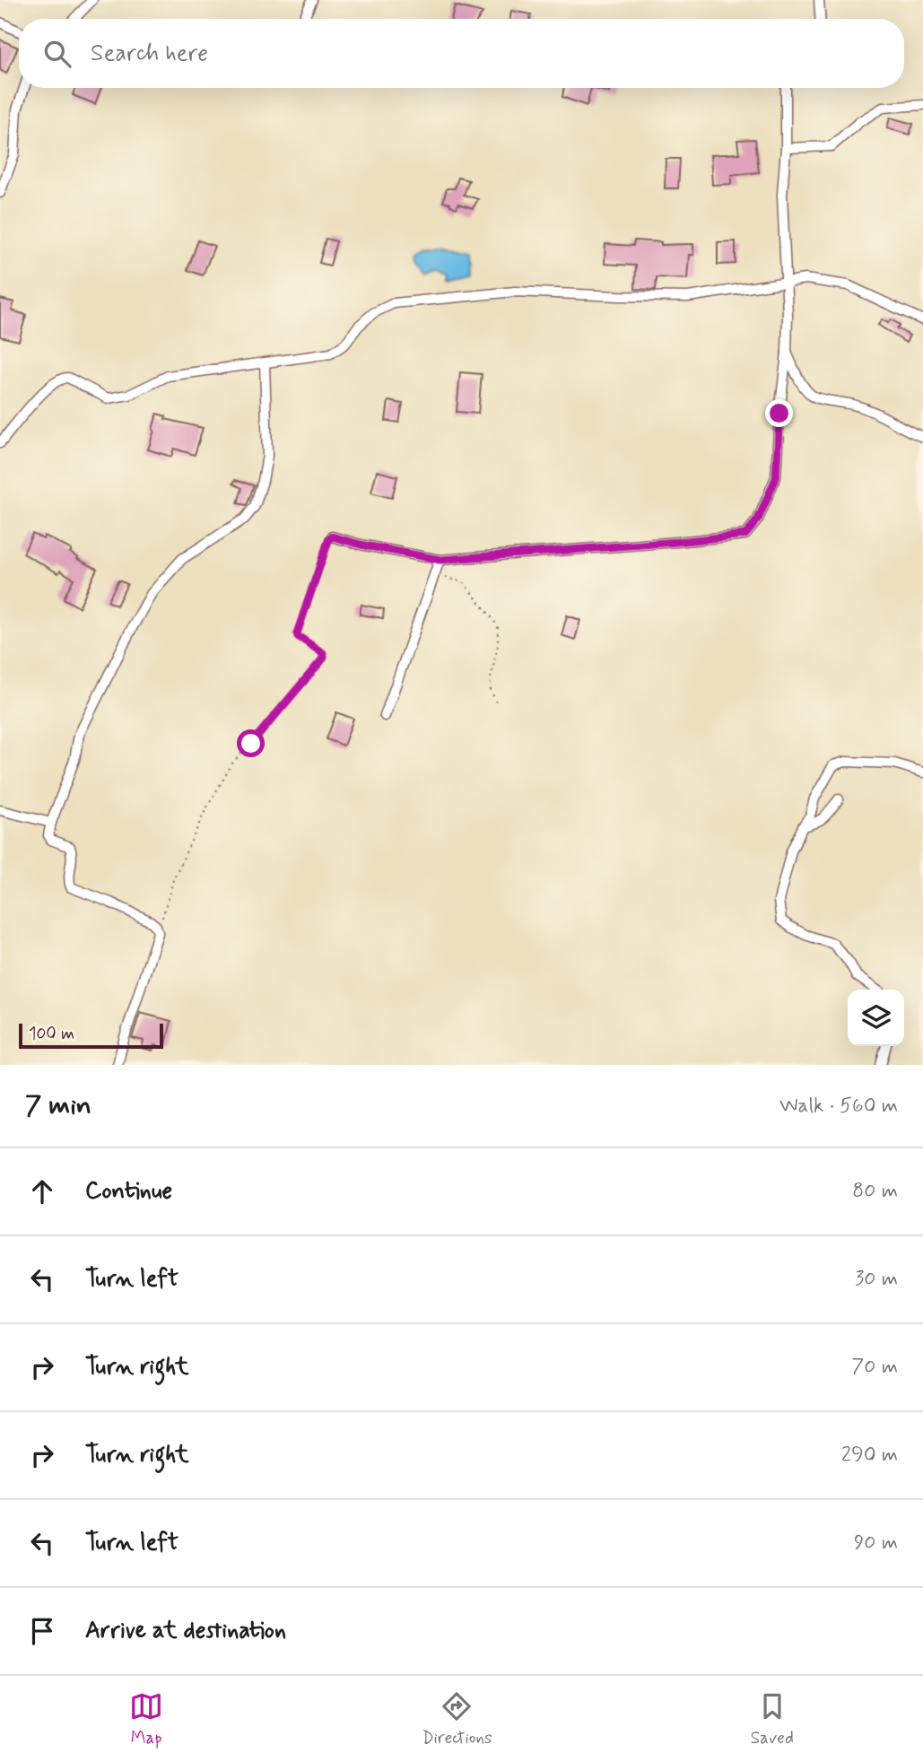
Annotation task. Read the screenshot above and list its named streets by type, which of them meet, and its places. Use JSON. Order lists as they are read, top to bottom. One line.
{"scale_bar":"100 m","page":{"search":"Search here","scale":"100 m","heading":["7 min","Walk · 560 m"],"list":[["Continue","80 m"],["Turn left","30 m"],["Turn right","70 m"],["Turn right","290 m"],["Turn left","90 m"],"Arrive at destination"],"nav":["Map","Directions","Saved"]}}
